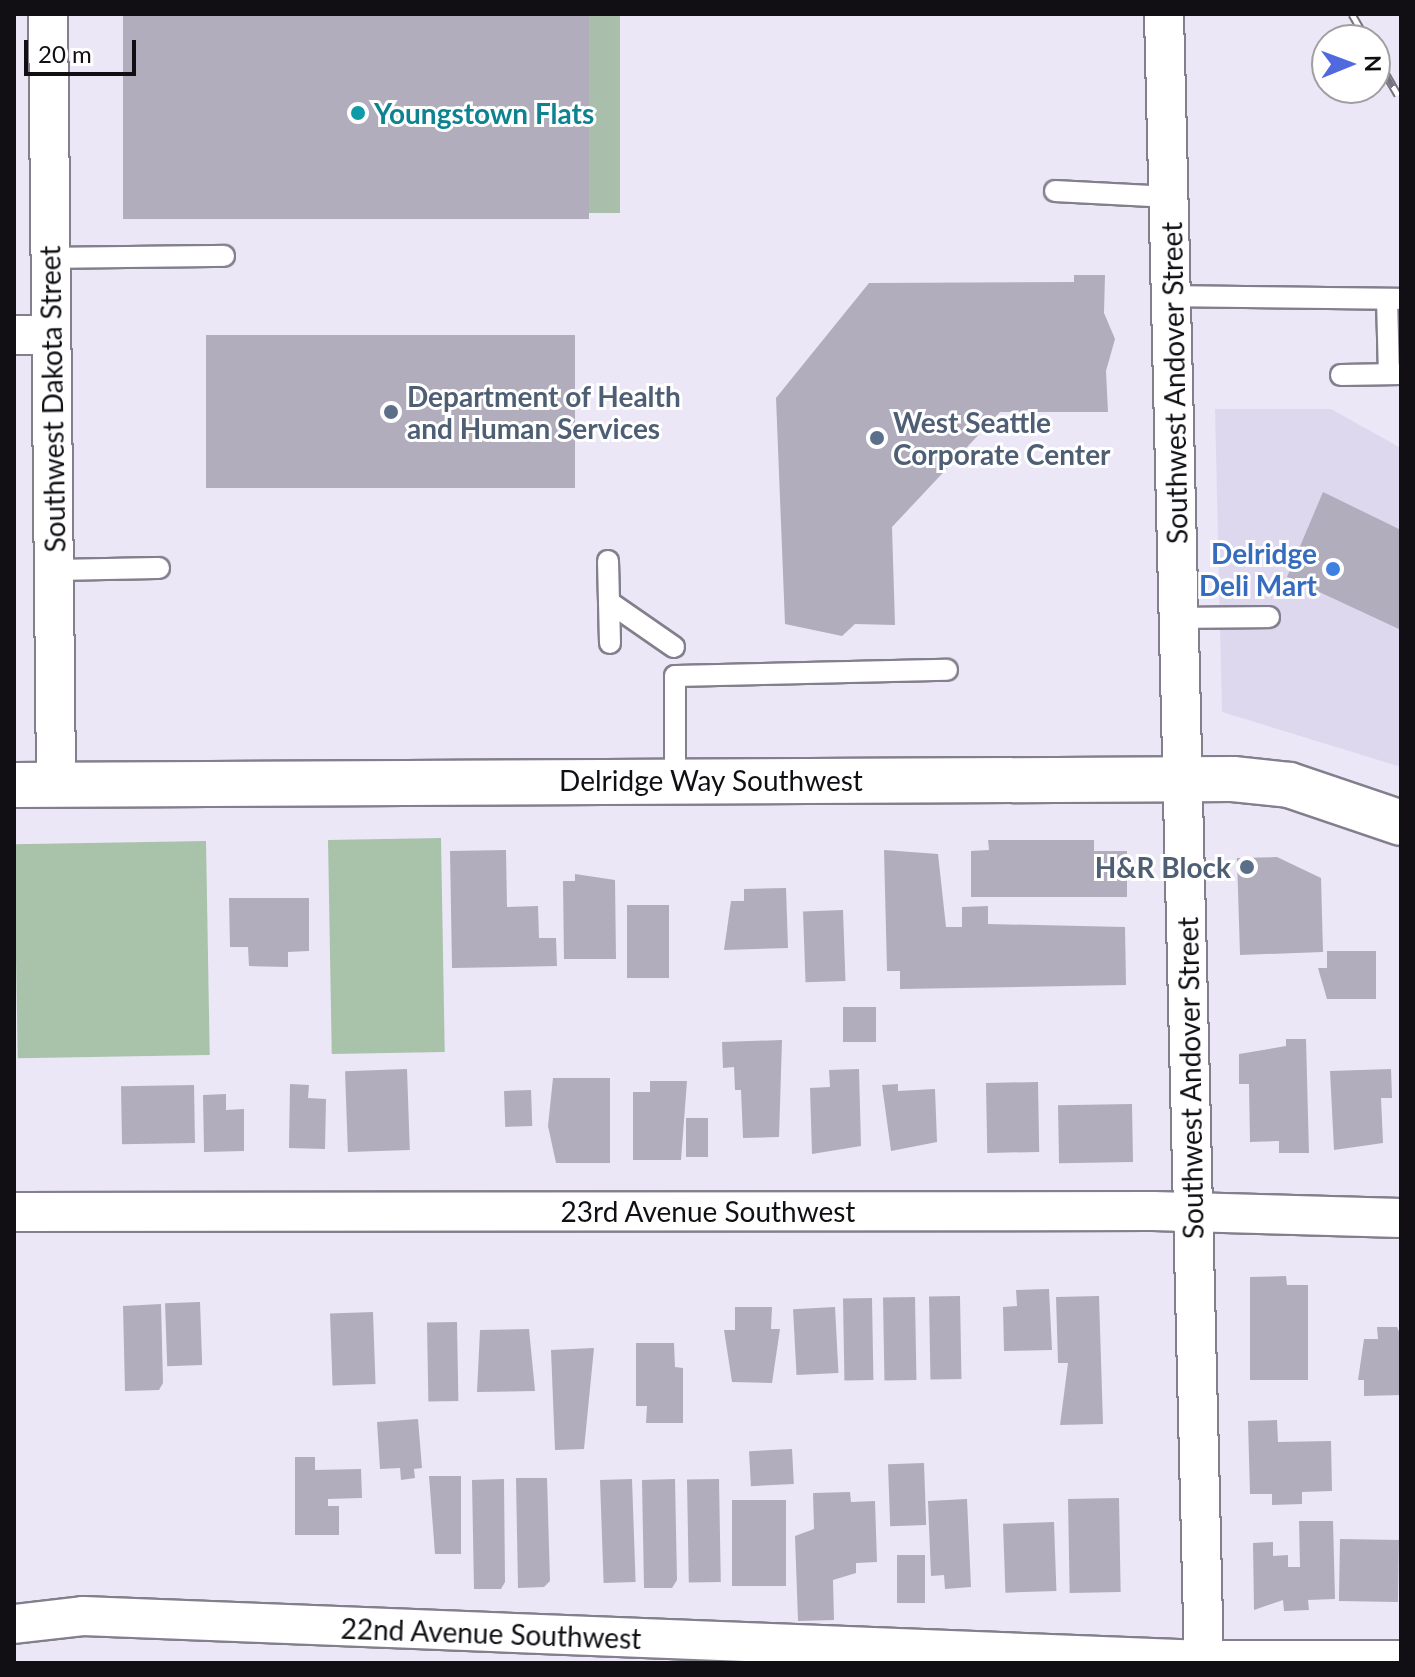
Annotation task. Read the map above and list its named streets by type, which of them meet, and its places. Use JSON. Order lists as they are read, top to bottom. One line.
{"streets":{"main road":["Delridge Way Southwest"],"street":["Southwest Andover Street","Southwest Dakota Street","23rd Avenue Southwest","22nd Avenue Southwest"]},"crossings":[["Southwest Andover Street","Delridge Way Southwest"],["Southwest Andover Street","23rd Avenue Southwest"],["Southwest Andover Street","22nd Avenue Southwest"],["Southwest Dakota Street","Delridge Way Southwest"]],"places":["Youngstown Flats","Department of Health and Human Services","West Seattle Corporate Center","Delridge Deli Mart","H&R Block"],"scale_bar":"20 m","north":"right"}
